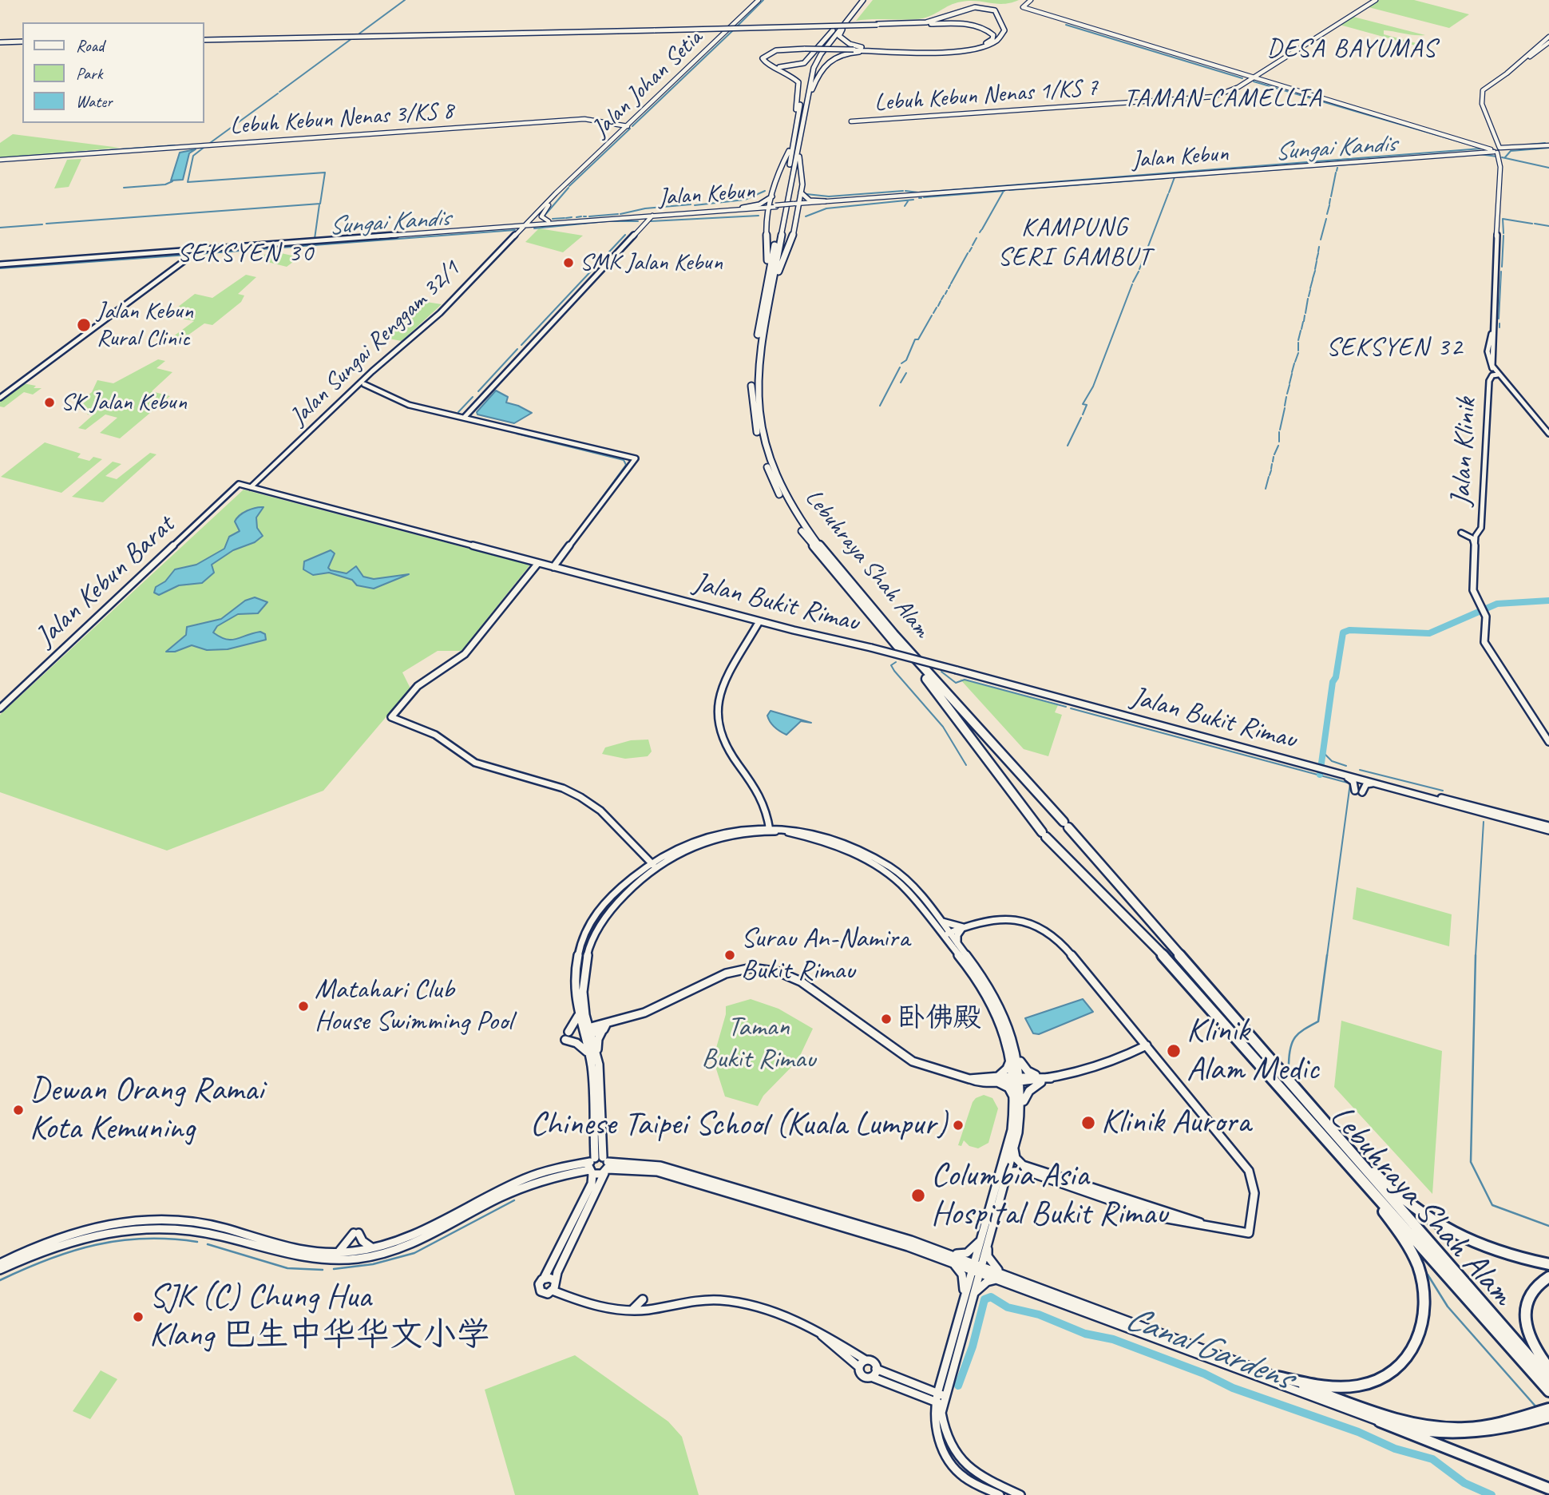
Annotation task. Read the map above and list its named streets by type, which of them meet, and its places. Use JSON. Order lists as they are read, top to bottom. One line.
{"streets":{"highway":["Lebuhraya Shah Alam"],"main road":["Jalan Johan Setia","Lebuh Kebun Nenas 1/KS 7","Lebuh Kebun Nenas 3/KS 8","Jalan Kebun","Jalan Sungai Renggam 32/1","Jalan Klinik","Jalan Kebun Barat","Jalan Bukit Rimau"]},"crossings":[["Jalan Johan Setia","Lebuh Kebun Nenas 3/KS 8"],["Jalan Johan Setia","Jalan Kebun"],["Jalan Johan Setia","Jalan Sungai Renggam 32/1"],["Jalan Kebun","Jalan Sungai Renggam 32/1"],["Jalan Sungai Renggam 32/1","Jalan Bukit Rimau"],["Jalan Kebun Barat","Jalan Bukit Rimau"]],"districts":["DESA BAYUMAS","TAMAN CAMELLIA","KAMPUNG SERI GAMBUT","SEKSYEN 30","SEKSYEN 32"],"water":["Sungai Kandis","Canal Gardens"],"parks":["Taman Bukit Rimau"],"places":["SMK Jalan Kebun","Jalan Kebun Rural Clinic","SK Jalan Kebun","Surau An-Namira Bukit Rimau","Matahari Club House Swimming Pool","卧佛殿","Klinik Alam Medic","Dewan Orang Ramai Kota Kemuning","Klinik Aurora","Chinese Taipei School (Kuala Lumpur)","Columbia Asia Hospital Bukit Rimau","SJK (C) Chung Hua Klang 巴生中华华文小学"],"legend":["Road","Park","Water"]}
